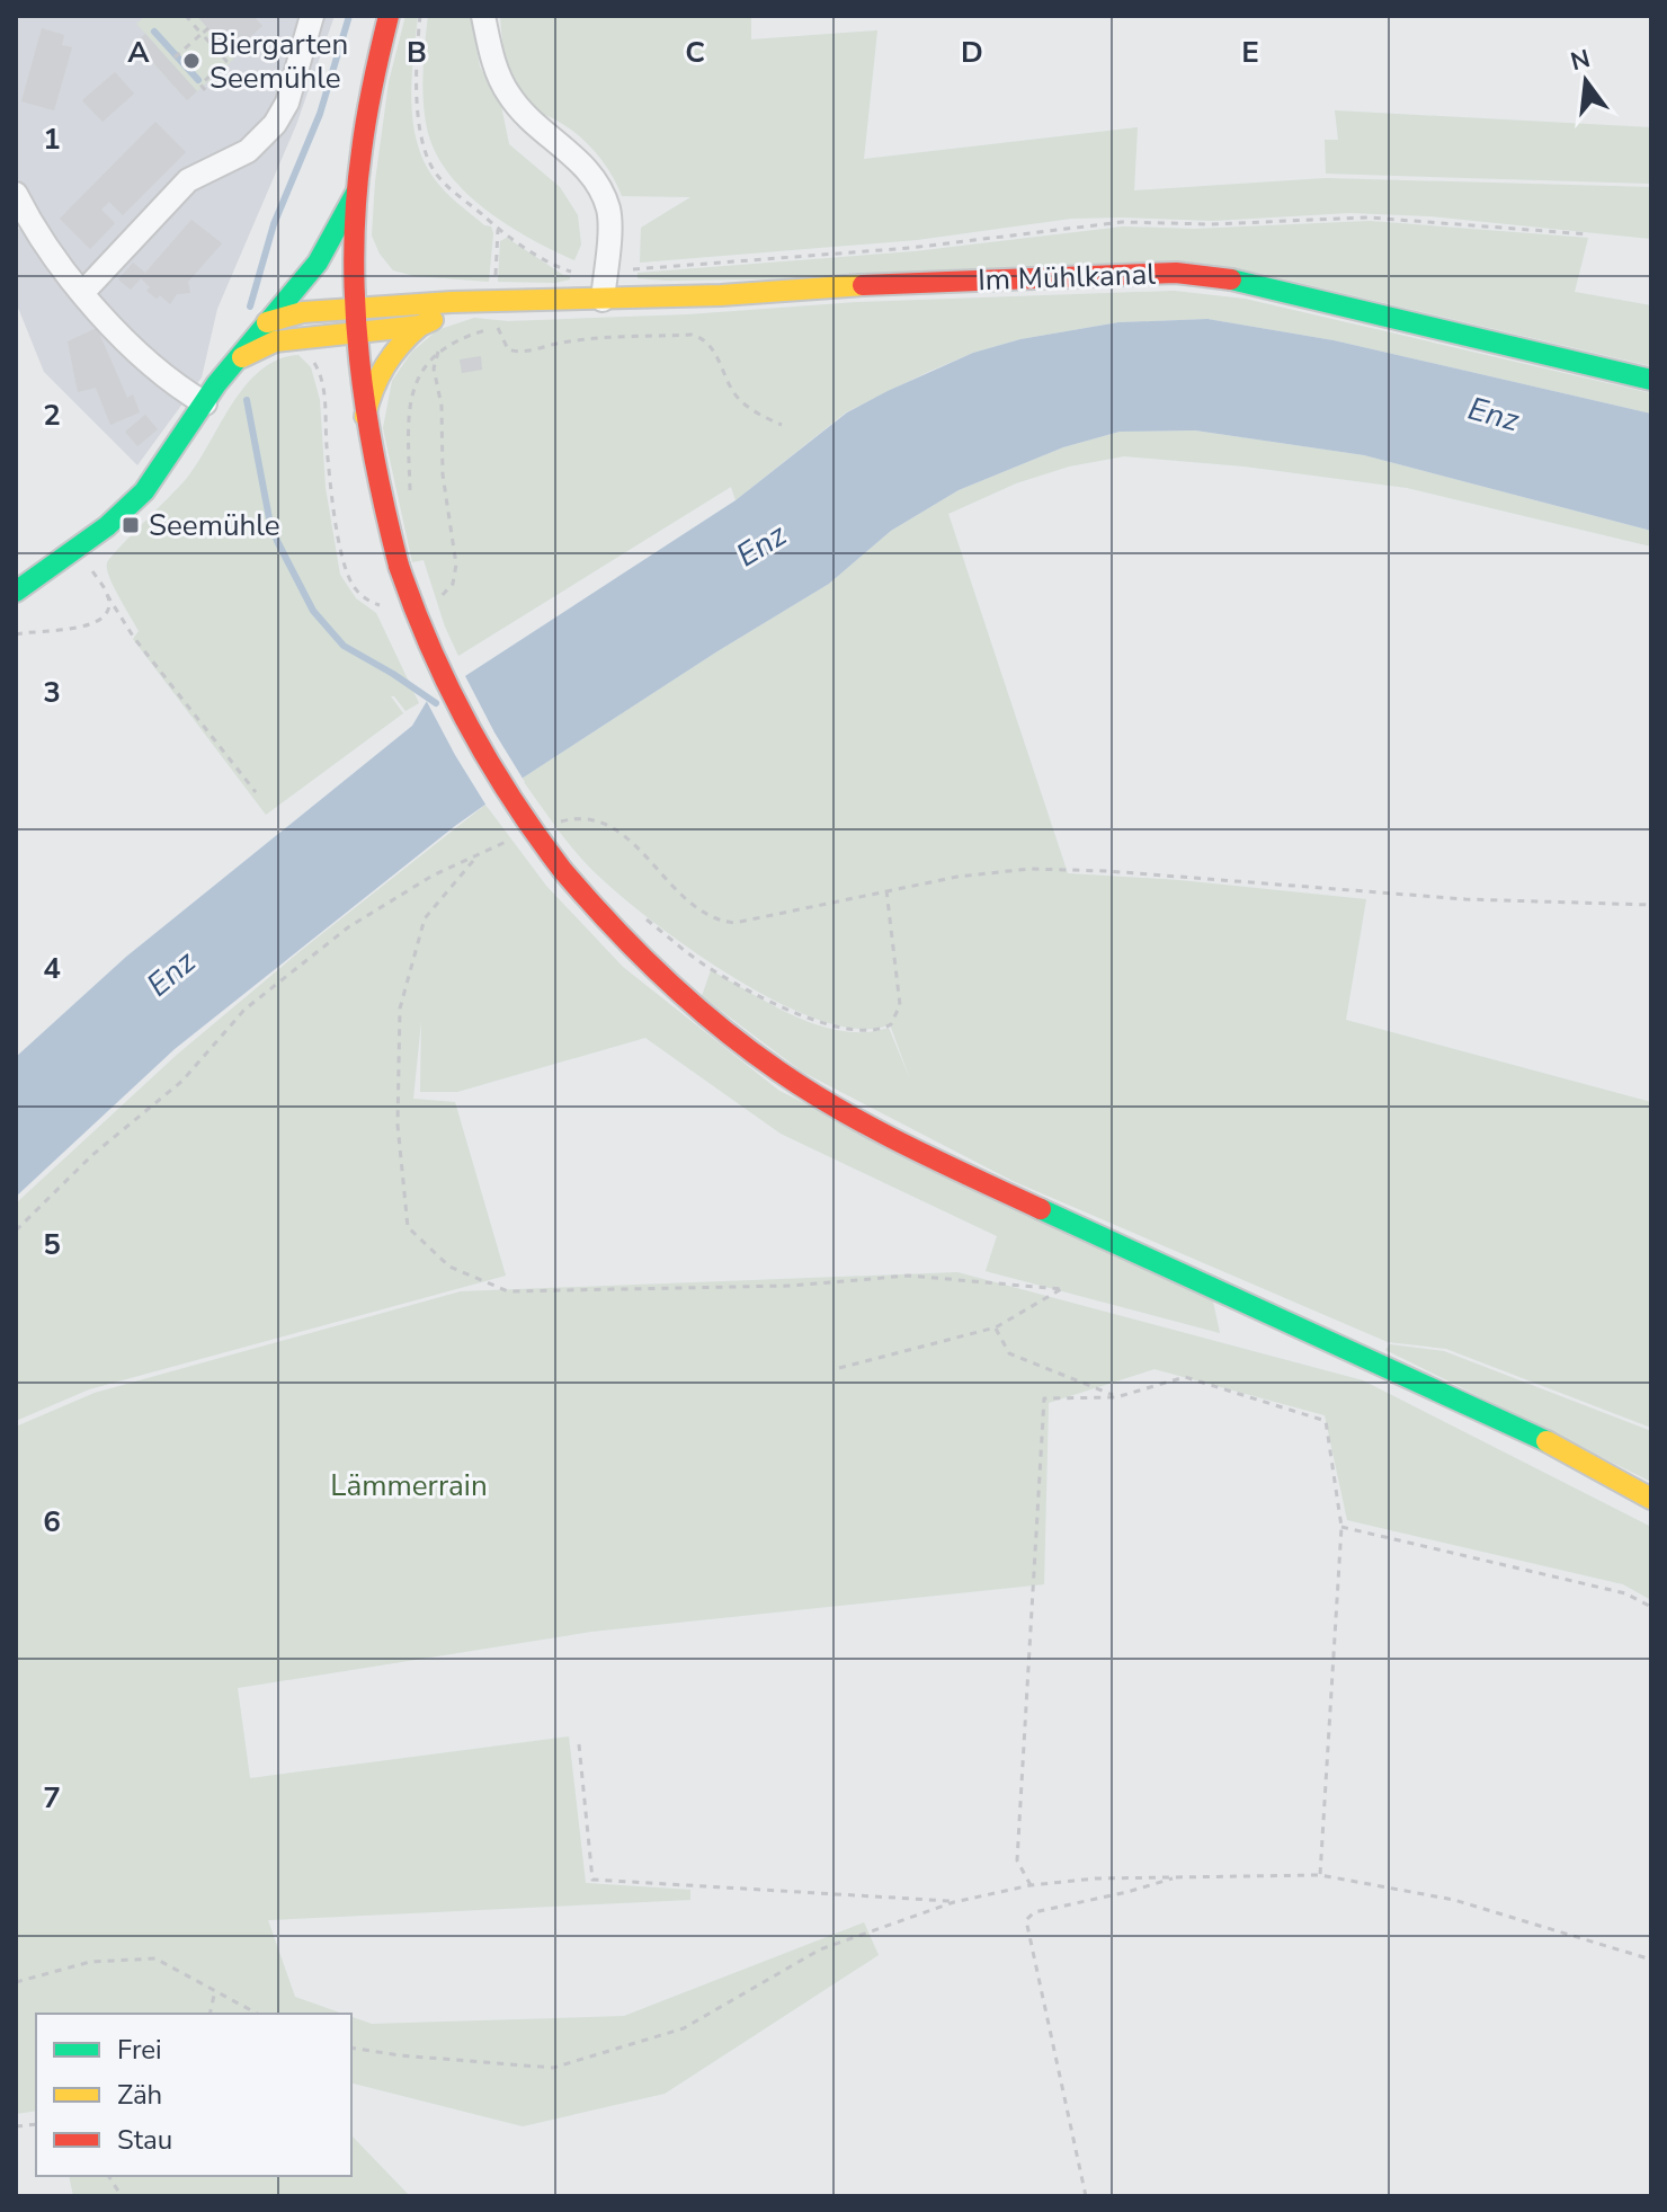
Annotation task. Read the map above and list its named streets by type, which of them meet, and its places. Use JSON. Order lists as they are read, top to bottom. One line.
{"streets":{"street":["Im Mühlkanal"]},"water":["Enz"],"parks":["Lämmerrain"],"places":{"other":["Biergarten Seemühle"],"transit":["Seemühle"]},"legend":["Frei","Zäh","Stau"],"north":"top","grid":{"columns":["A","B","C","D","E"],"rows":["1","2","3","4","5","6","7"]}}
